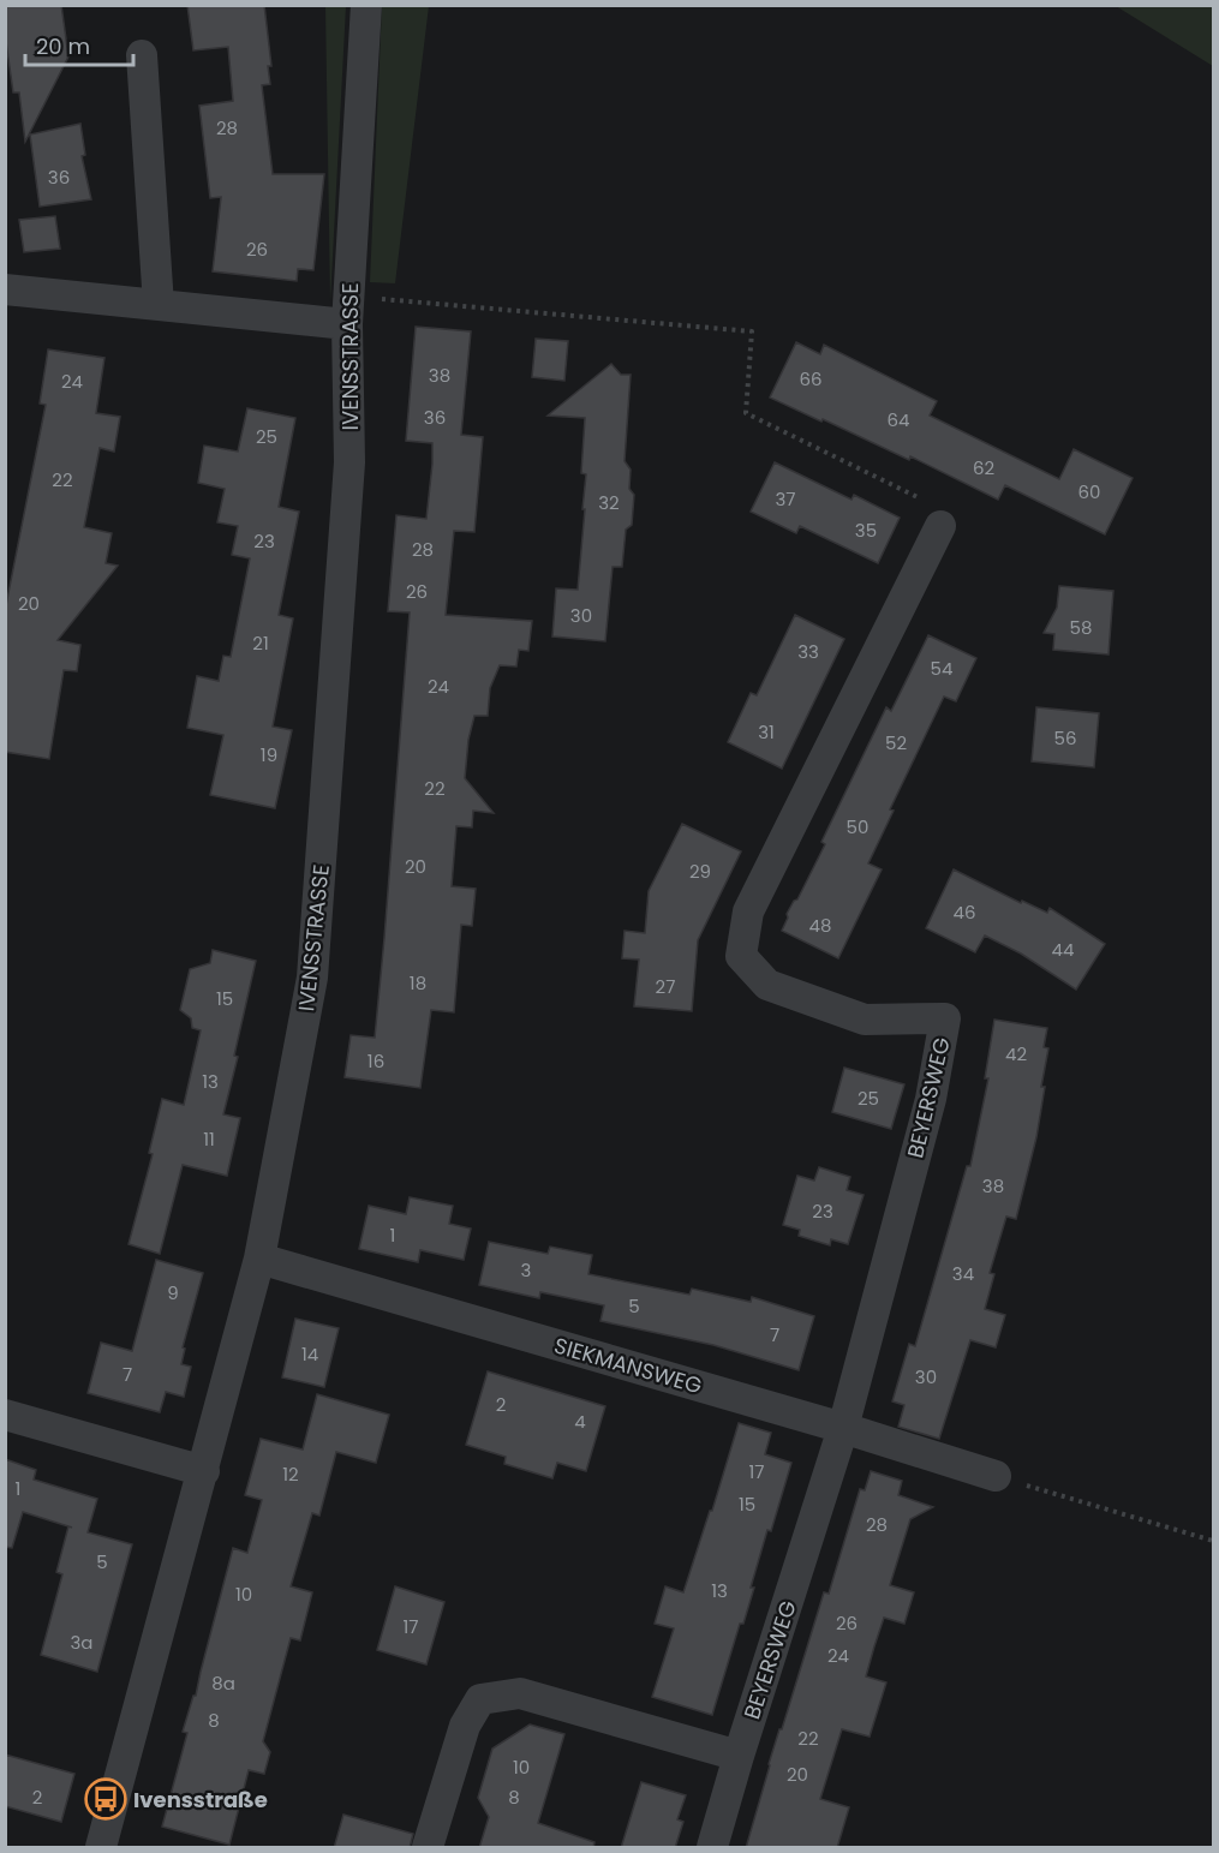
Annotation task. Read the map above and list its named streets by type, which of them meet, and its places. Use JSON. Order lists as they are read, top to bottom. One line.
{"streets":{"street":["IVENSSTRASSE","BEYERSWEG","SIEKMANSWEG"]},"crossings":[["IVENSSTRASSE","SIEKMANSWEG"],["BEYERSWEG","SIEKMANSWEG"]],"places":{"bus stop":["Ivensstraße"]},"house_numbers":["28","36","26","38","66","24","36","64","25","62","22","60","37","32","35","23","28","26","20","30","58","21","33","54","24","31","56","52","19","22","50","20","29","46","48","44","18","27","15","42","16","13","25","11","38","23","1","3","34","9","5","7","14","7","30","2","4","17","12","1","15","28","5","13","10","26","17","3a","24","8a","8","22","10","20","2","8"],"scale_bar":"20 m"}
